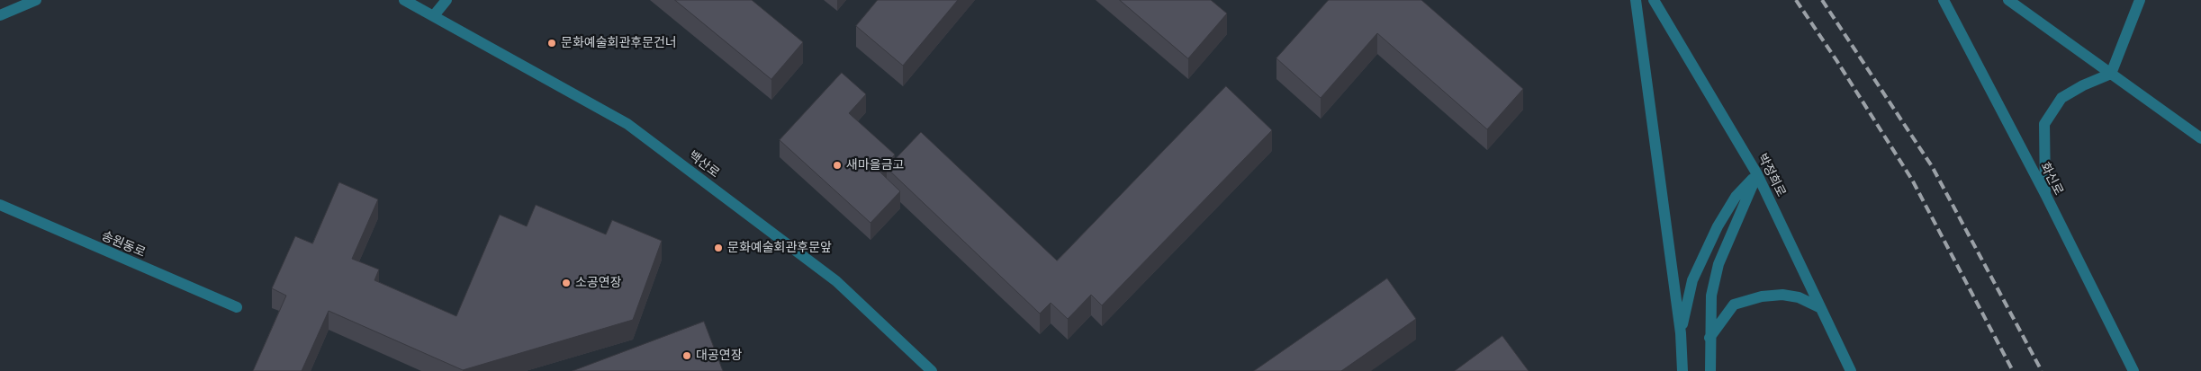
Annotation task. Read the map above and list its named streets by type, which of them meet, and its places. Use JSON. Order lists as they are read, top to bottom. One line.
{"streets":{"street":["백산로","박정희로","화신로","송원동로"]},"places":["문화예술회관후문건너","새마을금고","문화예술회관후문앞","소공연장","대공연장"]}
